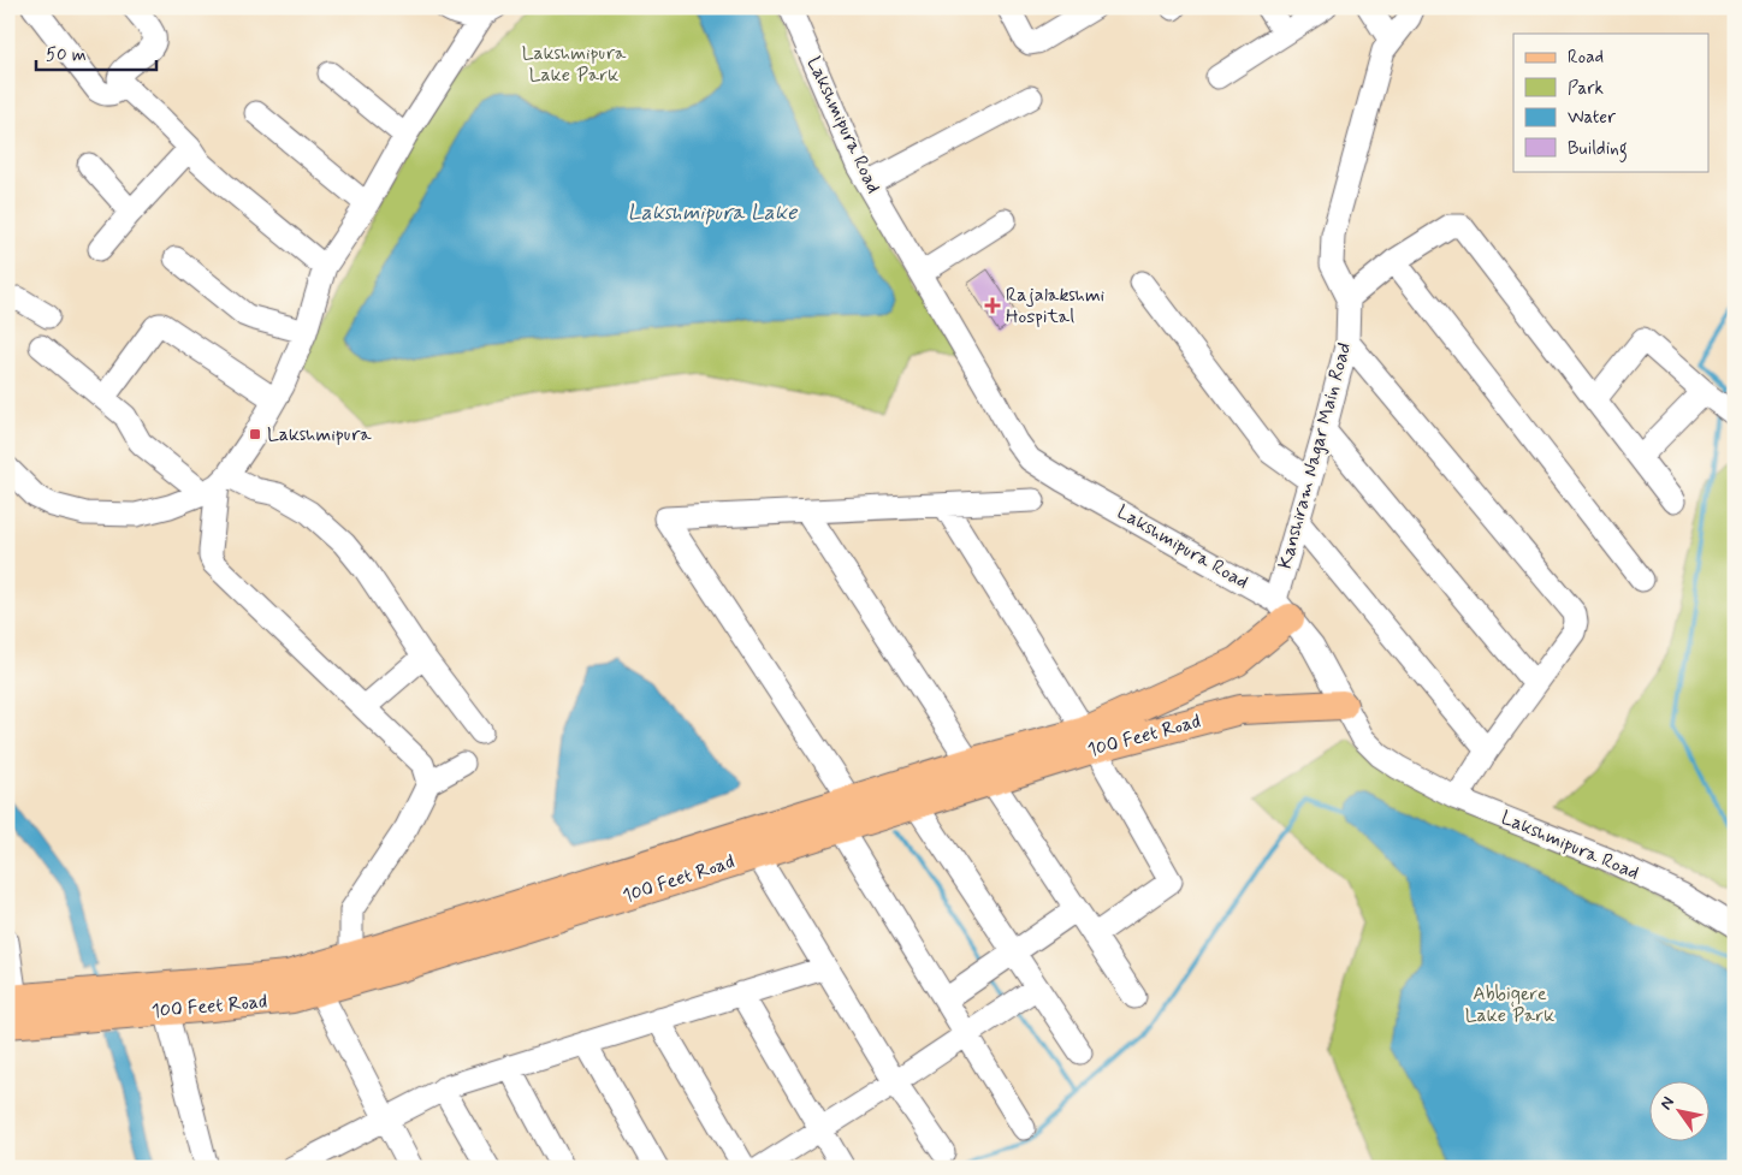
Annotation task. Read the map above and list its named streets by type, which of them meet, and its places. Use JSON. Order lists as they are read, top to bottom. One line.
{"streets":{"main road":["100 Feet Road"],"street":["Lakshmipura Road","Kanshiram Nagar Main Road"]},"crossings":[["Lakshmipura Road","Kanshiram Nagar Main Road"],["Lakshmipura Road","100 Feet Road"],["Kanshiram Nagar Main Road","100 Feet Road"]],"water":["Lakshmipura Lake"],"parks":["Lakshmipura Lake Park","Abbigere Lake Park"],"places":{"health":["Rajalakshmi Hospital"],"transit":["Lakshmipura"]},"legend":["Road","Park","Water","Building"],"scale_bar":"50 m","north":"top left"}
